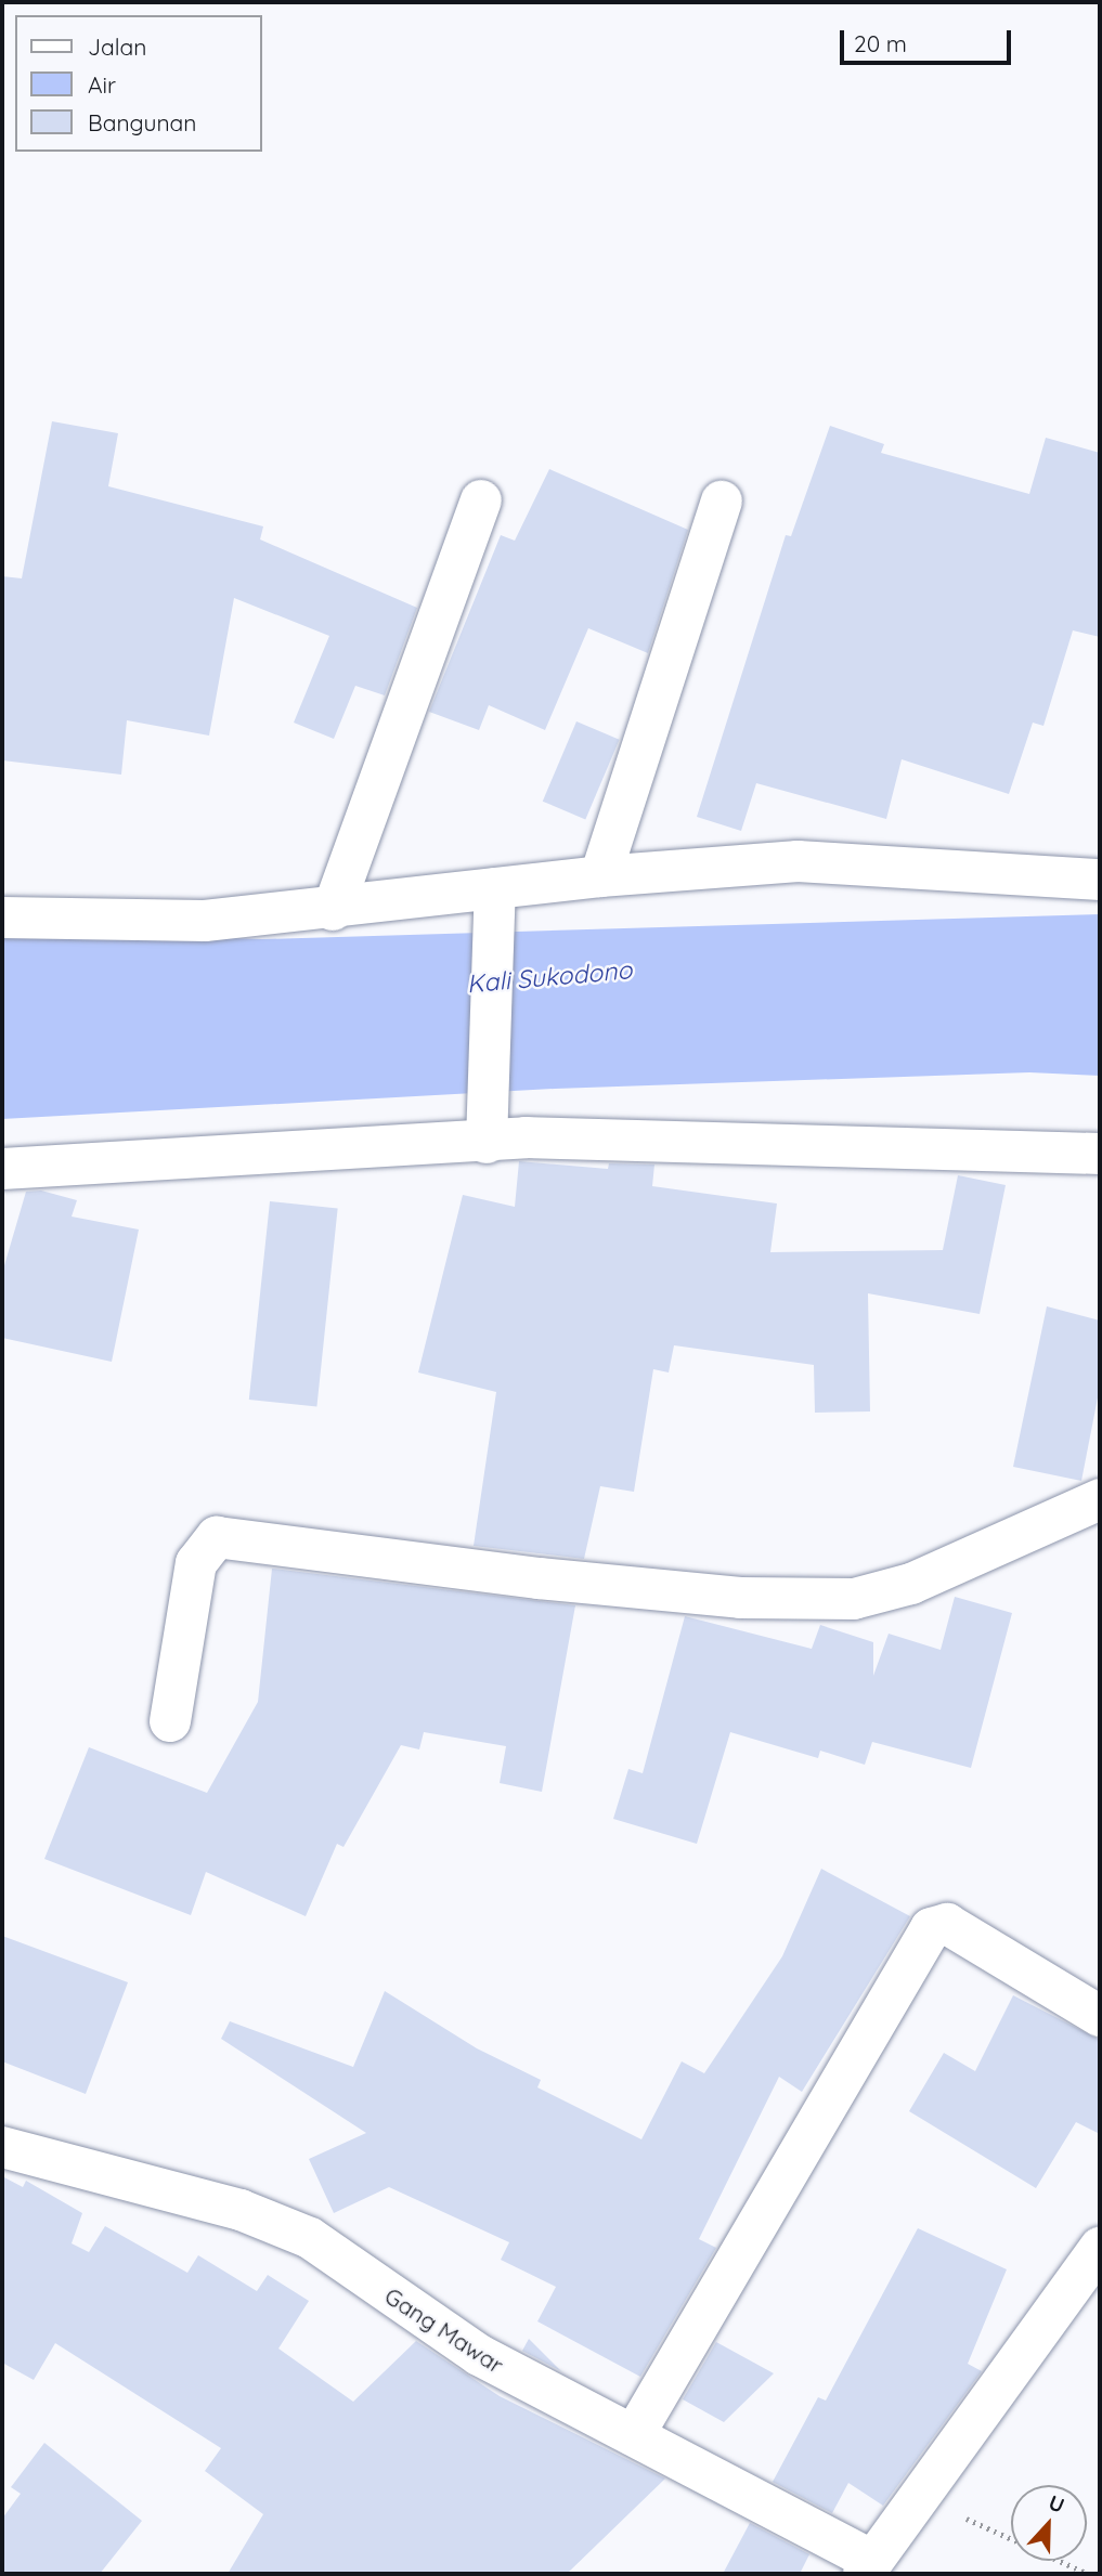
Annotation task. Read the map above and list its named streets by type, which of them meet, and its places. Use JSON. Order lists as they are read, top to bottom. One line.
{"streets":{"street":["Gang Mawar"]},"water":["Kali Sukodono"],"legend":["Jalan","Air","Bangunan"],"scale_bar":"20 m","north":"top"}
